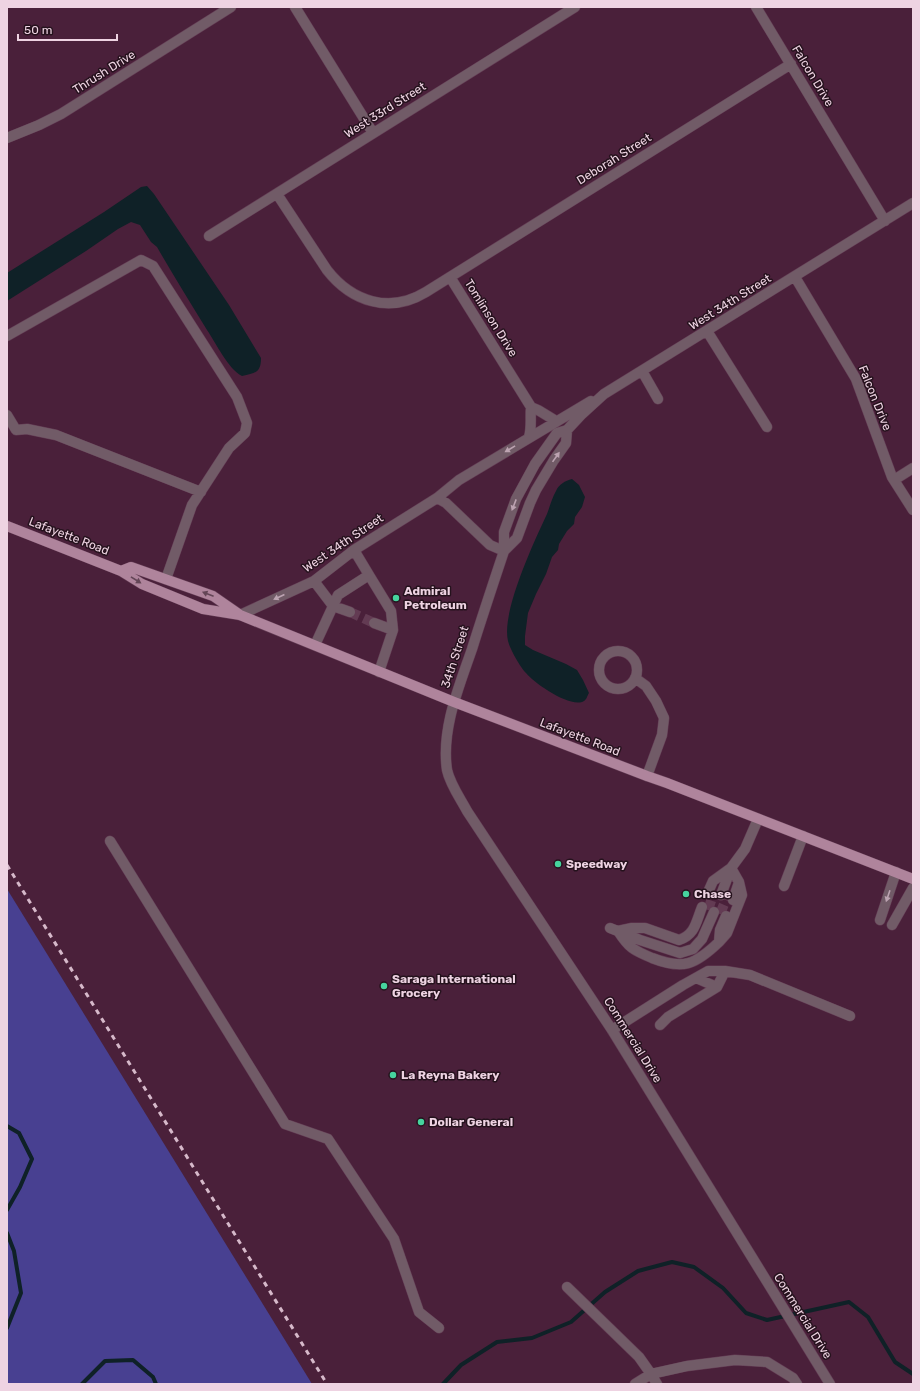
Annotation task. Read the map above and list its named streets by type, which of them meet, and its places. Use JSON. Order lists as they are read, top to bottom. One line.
{"streets":{"main road":["Lafayette Road"],"street":["Thrush Drive","Falcon Drive","West 33rd Street","Deborah Street","West 34th Street","Tomlinson Drive","34th Street","Commercial Drive"]},"crossings":[["Falcon Drive","Deborah Street"],["Falcon Drive","West 34th Street"],["West 33rd Street","Tomlinson Drive"],["Deborah Street","Tomlinson Drive"],["West 34th Street","Tomlinson Drive"],["West 34th Street","Lafayette Road"],["West 34th Street","34th Street"],["Lafayette Road","34th Street"],["Lafayette Road","Commercial Drive"],["34th Street","Commercial Drive"]],"places":["Admiral Petroleum","Speedway","Chase","Saraga International Grocery","La Reyna Bakery","Dollar General"],"scale_bar":"50 m"}
